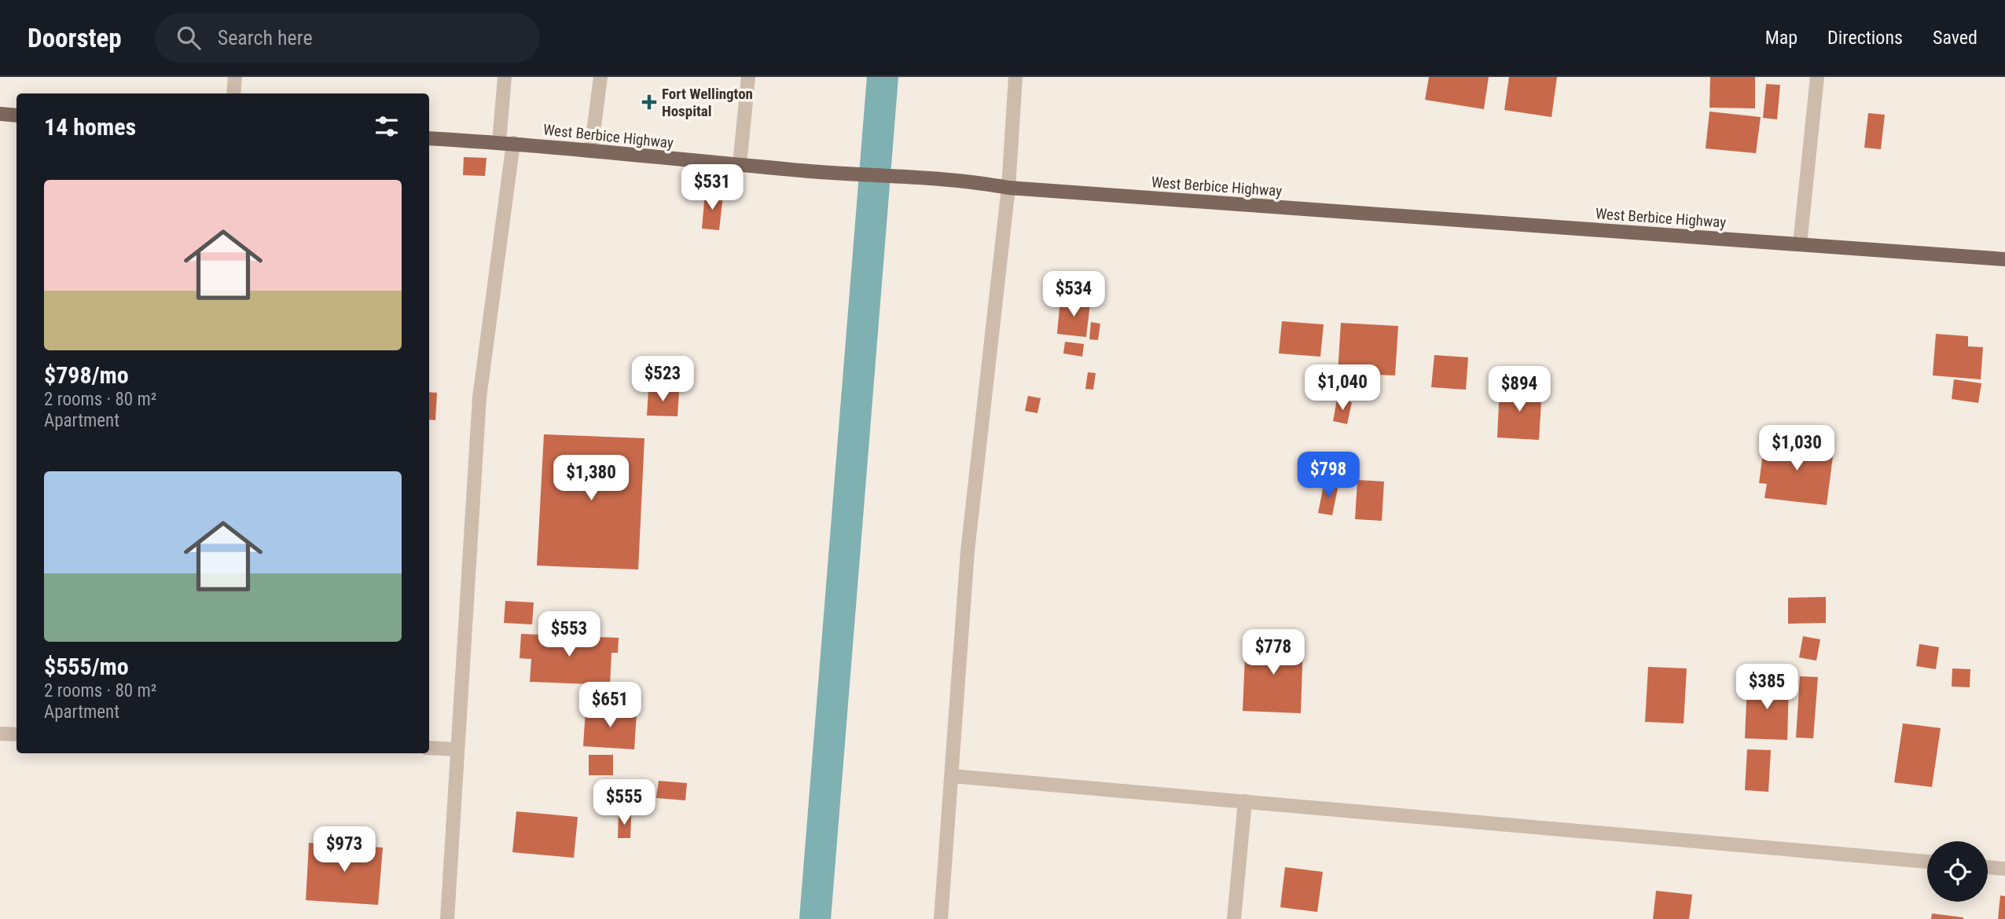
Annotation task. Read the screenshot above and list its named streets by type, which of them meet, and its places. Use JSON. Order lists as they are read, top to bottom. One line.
{"streets":{"main road":["West Berbice Highway"]},"places":{"health":["Fort Wellington Hospital"]},"page":{"header":"Doorstep","search":"Search here","nav":["Map","Directions","Saved"],"heading":"14 homes","list":[{"name":"$798/mo","note":"2 rooms · 80 m² · Apartment"},{"name":"$555/mo","note":"2 rooms · 80 m² · Apartment"}],"price":["$531","$534","$523","$1,040","$894","$1,030","$798","$1,380","$553","$778","$385","$651","$555","$973"]}}
